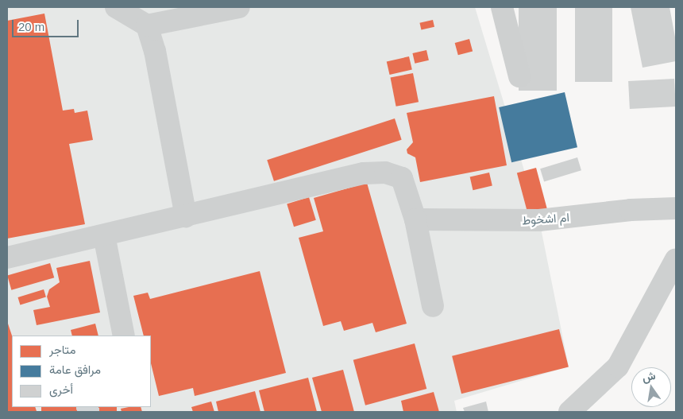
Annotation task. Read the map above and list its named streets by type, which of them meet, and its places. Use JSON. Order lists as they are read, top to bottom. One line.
{"streets":{"street":["ام اشخوط"]},"legend":["متاجر","مرافق عامة","أخرى"],"scale_bar":"20 m","north":"top"}
